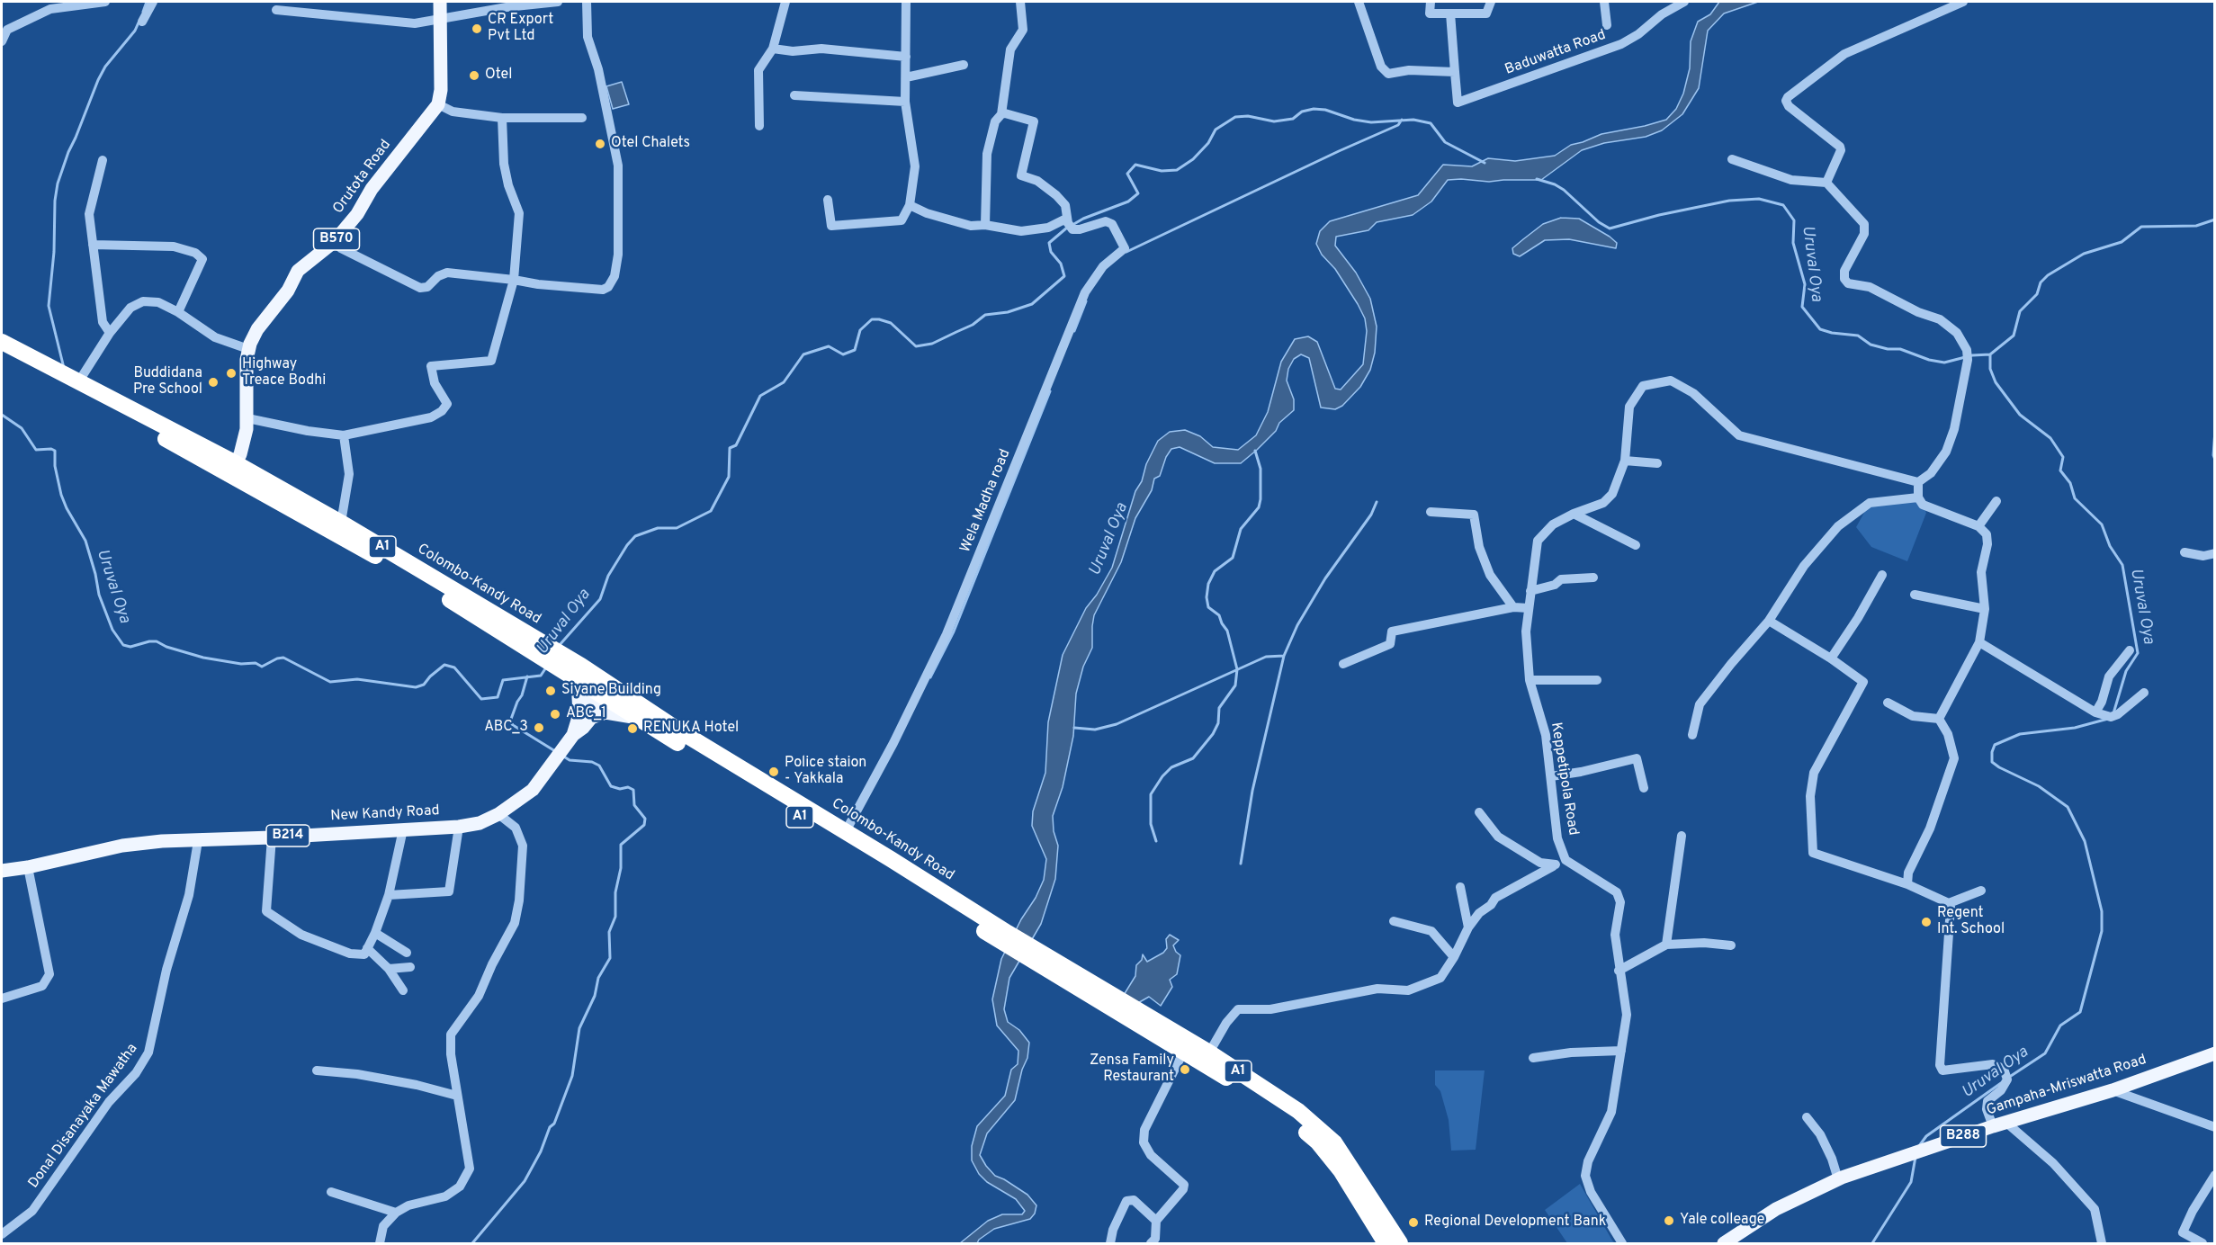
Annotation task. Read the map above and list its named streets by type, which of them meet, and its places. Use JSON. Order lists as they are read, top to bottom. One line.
{"streets":{"highway":["A1","Colombo-Kandy Road"],"main road":["Orutota Road","B570","New Kandy Road","B214","Gampaha-Mriswatta Road","B288"],"street":["Baduwatta Road","Wela Madha road","Keppetipola Road","Donal Disanayaka Mawatha"]},"crossings":[["Orutota Road","Colombo-Kandy Road"],["Wela Madha road","Colombo-Kandy Road"],["A1","Colombo-Kandy Road"],["Colombo-Kandy Road","New Kandy Road"],["New Kandy Road","Donal Disanayaka Mawatha"]],"water":["Uruval Oya"],"places":["CR Export Pvt Ltd","Otel","Otel Chalets","Highway Treace Bodhi","Buddidana Pre School","Siyane Building","ABC_1","ABC_3","RENUKA Hotel","Police staion - Yakkala","Regent Int. School","Zensa Family Restaurant","Yale colleage","Regional Development Bank"]}
